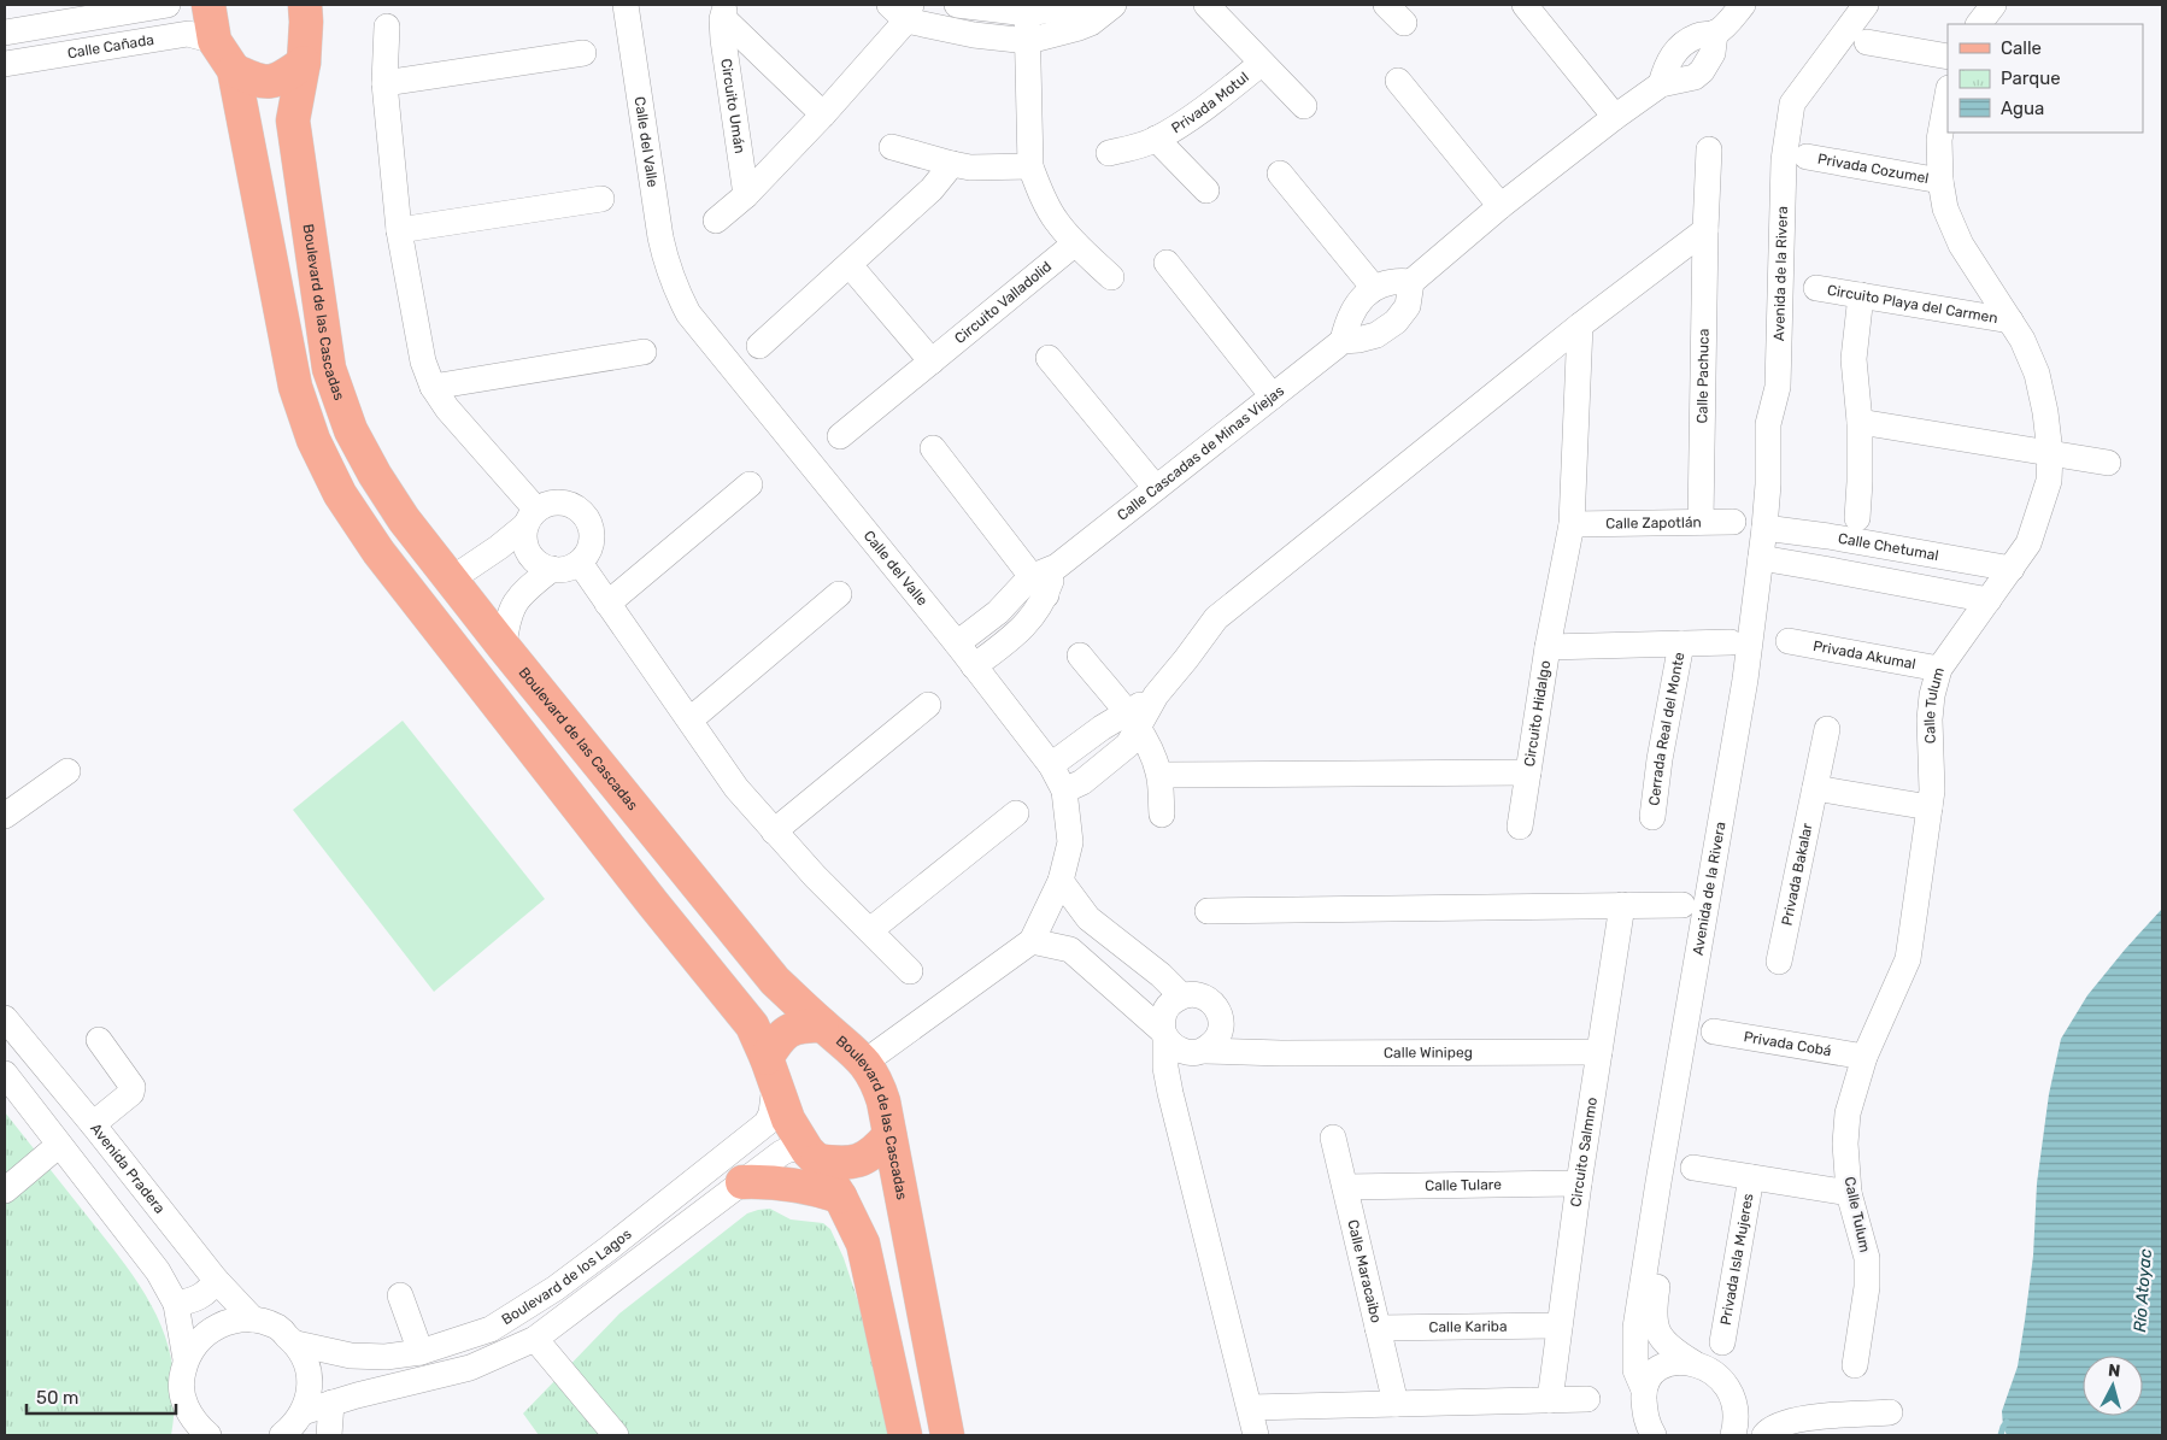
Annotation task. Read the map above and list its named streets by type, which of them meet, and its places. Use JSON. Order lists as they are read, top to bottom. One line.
{"streets":{"main road":["Boulevard de las Cascadas"],"street":["Calle Cañada","Privada Motul","Circuito Umán","Calle del Valle","Privada Cozumel","Avenida de la Rivera","Circuito Valladolid","Circuito Playa del Carmen","Calle Pachuca","Calle Cascadas de Minas Viejas","Calle Zapotlán","Calle Chetumal","Privada Akumal","Calle Tulum","Circuito Hidalgo","Cerrada Real del Monte","Privada Bakalar","Privada Cobá","Calle Winipeg","Circuito Salmmo","Avenida Pradera","Calle Tulare","Privada Isla Mujeres","Calle Maracaibo","Boulevard de los Lagos","Calle Kariba"]},"crossings":[["Calle del Valle","Boulevard de las Cascadas"],["Calle del Valle","Calle Cascadas de Minas Viejas"],["Calle del Valle","Boulevard de los Lagos"],["Privada Cozumel","Avenida de la Rivera"],["Privada Cozumel","Calle Tulum"],["Avenida de la Rivera","Calle Chetumal"],["Circuito Playa del Carmen","Calle Tulum"],["Boulevard de las Cascadas","Boulevard de los Lagos"],["Calle Pachuca","Calle Zapotlán"],["Calle Zapotlán","Circuito Hidalgo"],["Calle Chetumal","Calle Tulum"],["Privada Akumal","Calle Tulum"],["Calle Tulum","Privada Cobá"],["Calle Tulum","Privada Isla Mujeres"],["Circuito Hidalgo","Cerrada Real del Monte"],["Calle Winipeg","Circuito Salmmo"],["Circuito Salmmo","Calle Tulare"],["Circuito Salmmo","Calle Kariba"],["Calle Tulare","Calle Maracaibo"],["Calle Maracaibo","Calle Kariba"]],"water":["Río Atoyac"],"legend":["Calle","Parque","Agua"],"scale_bar":"50 m","north":"top"}
